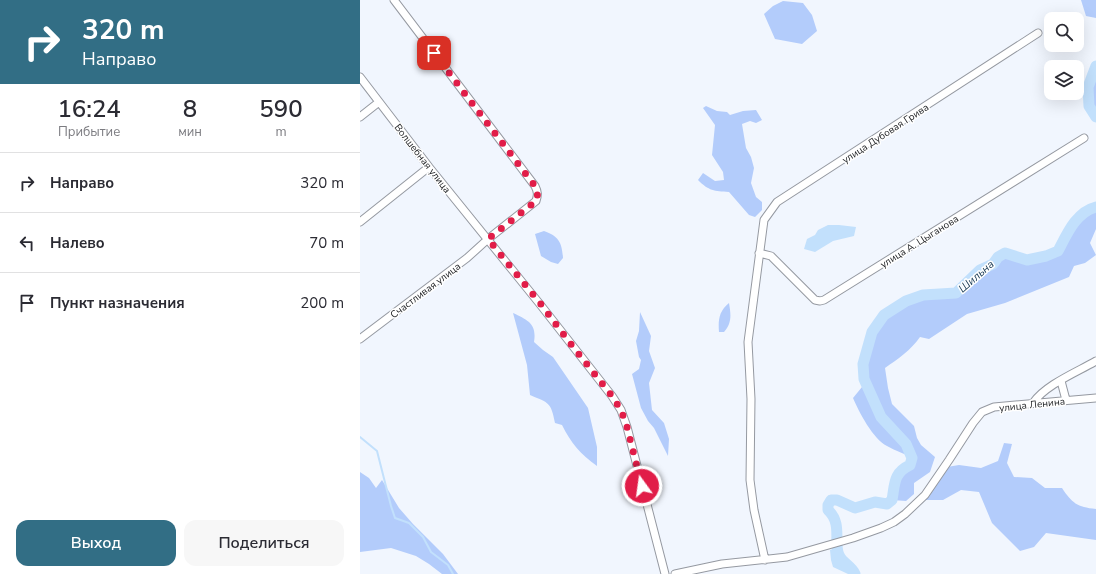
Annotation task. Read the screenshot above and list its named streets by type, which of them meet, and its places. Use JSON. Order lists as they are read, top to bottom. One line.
{"streets":{"street":["улица Дубовая Грива","Волшебная улица","улица А. Цыганова","Счастливая улица","улица Ленина"]},"crossings":[["улица Дубовая Грива","улица А. Цыганова"],["улица Дубовая Грива","улица Ленина"],["Волшебная улица","Счастливая улица"]],"water":["Шильна"],"page":{"turn":["320 m","Направо"],"eta":["16:24","Прибытие","8","мин","590","m"],"list":[{"name":"Направо","value":"320 m"},{"name":"Налево","value":"70 m"},{"name":"Пункт назначения","value":"200 m"}],"buttons":["Выход","Поделиться"]}}
